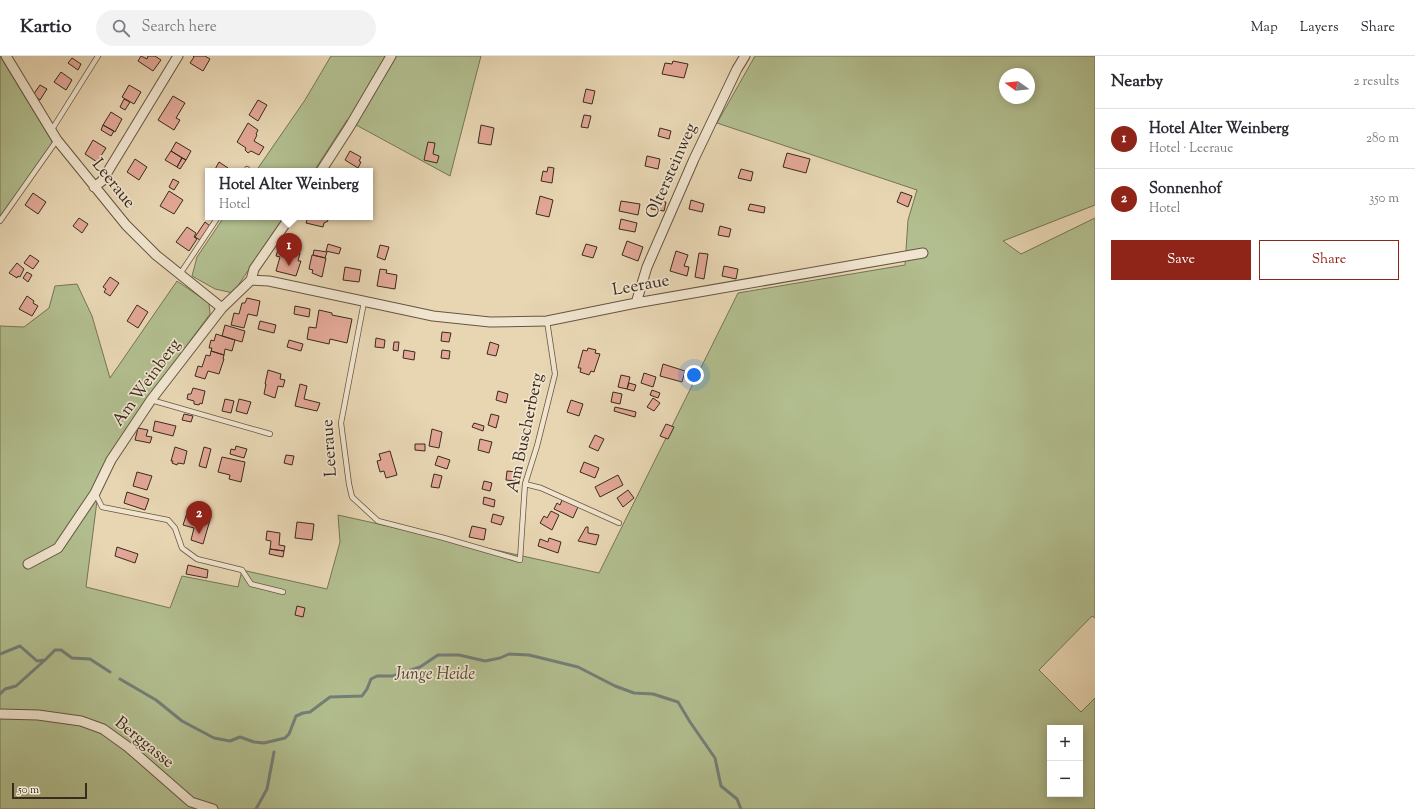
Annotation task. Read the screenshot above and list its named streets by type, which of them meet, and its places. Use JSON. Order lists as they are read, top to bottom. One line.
{"streets":{"street":["Oltersteinweg","Leeraue","Am Weinberg","Berggasse"],"lane":["Am Buscherberg"]},"crossings":[["Oltersteinweg","Leeraue"],["Leeraue","Am Weinberg"],["Leeraue","Am Buscherberg"]],"parks":["Junge Heide"],"scale_bar":"50 m","north":"left","page":{"header":"Kartio","search":"Search here","nav":["Map","Layers","Share"],"heading":["Nearby","2 results"],"list":[{"mark":"1","name":"Hotel Alter Weinberg","note":"Hotel · Leeraue","value":"280 m"},{"mark":"2","name":"Sonnenhof","note":"Hotel","value":"350 m"}],"popup":["Hotel Alter Weinberg","Hotel"],"buttons":["Save","Share"],"pins":["1","2"],"map_buttons":["+","−"],"scale":"50 m"}}
